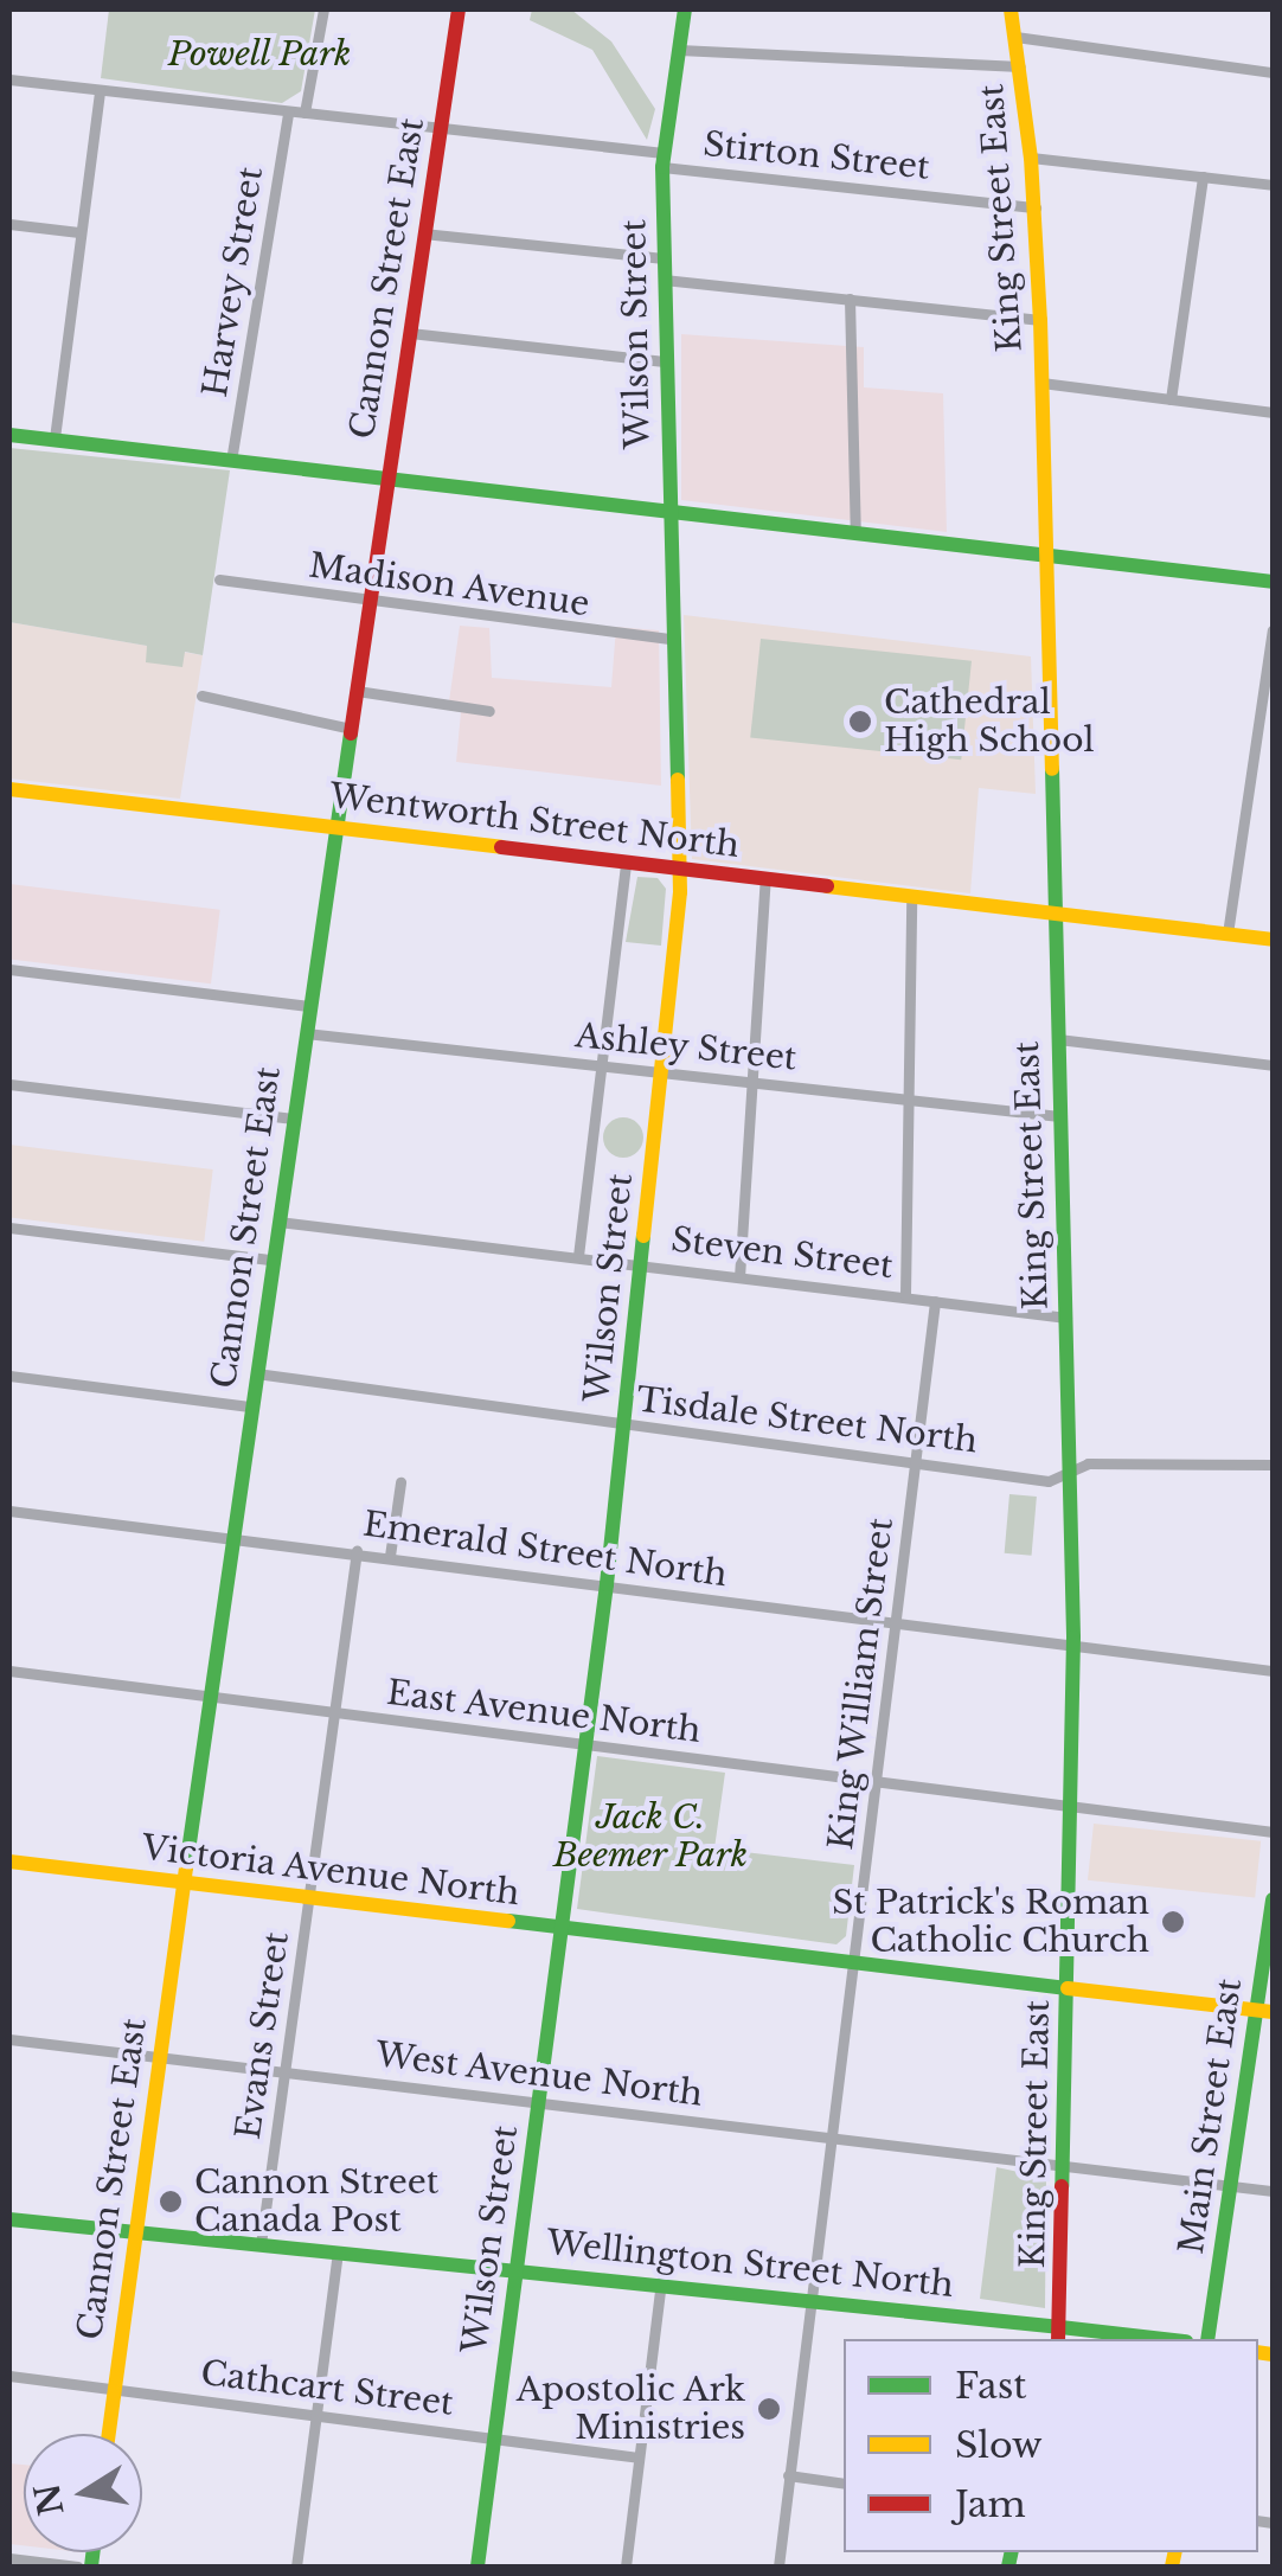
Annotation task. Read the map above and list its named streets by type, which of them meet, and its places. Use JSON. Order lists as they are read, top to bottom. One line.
{"streets":{"main road":["King Street East","Cannon Street East","Wilson Street","Wentworth Street North","Victoria Avenue North","Main Street East","Wellington Street North"],"street":["Stirton Street","Harvey Street","Madison Avenue","Ashley Street","Steven Street","Tisdale Street North","Emerald Street North","King William Street","East Avenue North","Evans Street","West Avenue North","Cathcart Street"]},"crossings":[["Stirton Street","King Street East"],["Stirton Street","Cannon Street East"],["Stirton Street","Harvey Street"],["Stirton Street","Wilson Street"],["King Street East","Wentworth Street North"],["King Street East","Ashley Street"],["King Street East","Steven Street"],["King Street East","Tisdale Street North"],["King Street East","Emerald Street North"],["King Street East","East Avenue North"],["King Street East","Victoria Avenue North"],["King Street East","West Avenue North"],["King Street East","Wellington Street North"],["Cannon Street East","Madison Avenue"],["Cannon Street East","Wentworth Street North"],["Cannon Street East","Ashley Street"],["Cannon Street East","Steven Street"],["Cannon Street East","Tisdale Street North"],["Cannon Street East","Emerald Street North"],["Cannon Street East","East Avenue North"],["Cannon Street East","Victoria Avenue North"],["Cannon Street East","West Avenue North"],["Cannon Street East","Wellington Street North"],["Cannon Street East","Cathcart Street"],["Wilson Street","Madison Avenue"],["Wilson Street","Wentworth Street North"],["Wilson Street","Ashley Street"],["Wilson Street","Steven Street"],["Wilson Street","Tisdale Street North"],["Wilson Street","Emerald Street North"],["Wilson Street","East Avenue North"],["Wilson Street","Victoria Avenue North"],["Wilson Street","West Avenue North"],["Wilson Street","Wellington Street North"],["Wilson Street","Cathcart Street"],["Steven Street","King William Street"],["Tisdale Street North","King William Street"],["Emerald Street North","King William Street"],["Emerald Street North","Evans Street"],["King William Street","East Avenue North"],["King William Street","Victoria Avenue North"],["King William Street","West Avenue North"],["King William Street","Wellington Street North"],["East Avenue North","Evans Street"],["Victoria Avenue North","Evans Street"],["Victoria Avenue North","Main Street East"],["Evans Street","West Avenue North"],["Evans Street","Wellington Street North"],["West Avenue North","Main Street East"]],"parks":["Powell Park","Jack C. Beemer Park"],"places":["Cathedral High School","St Patrick's Roman Catholic Church","Cannon Street Canada Post","Apostolic Ark Ministries"],"legend":["Fast","Slow","Jam"],"north":"left"}
